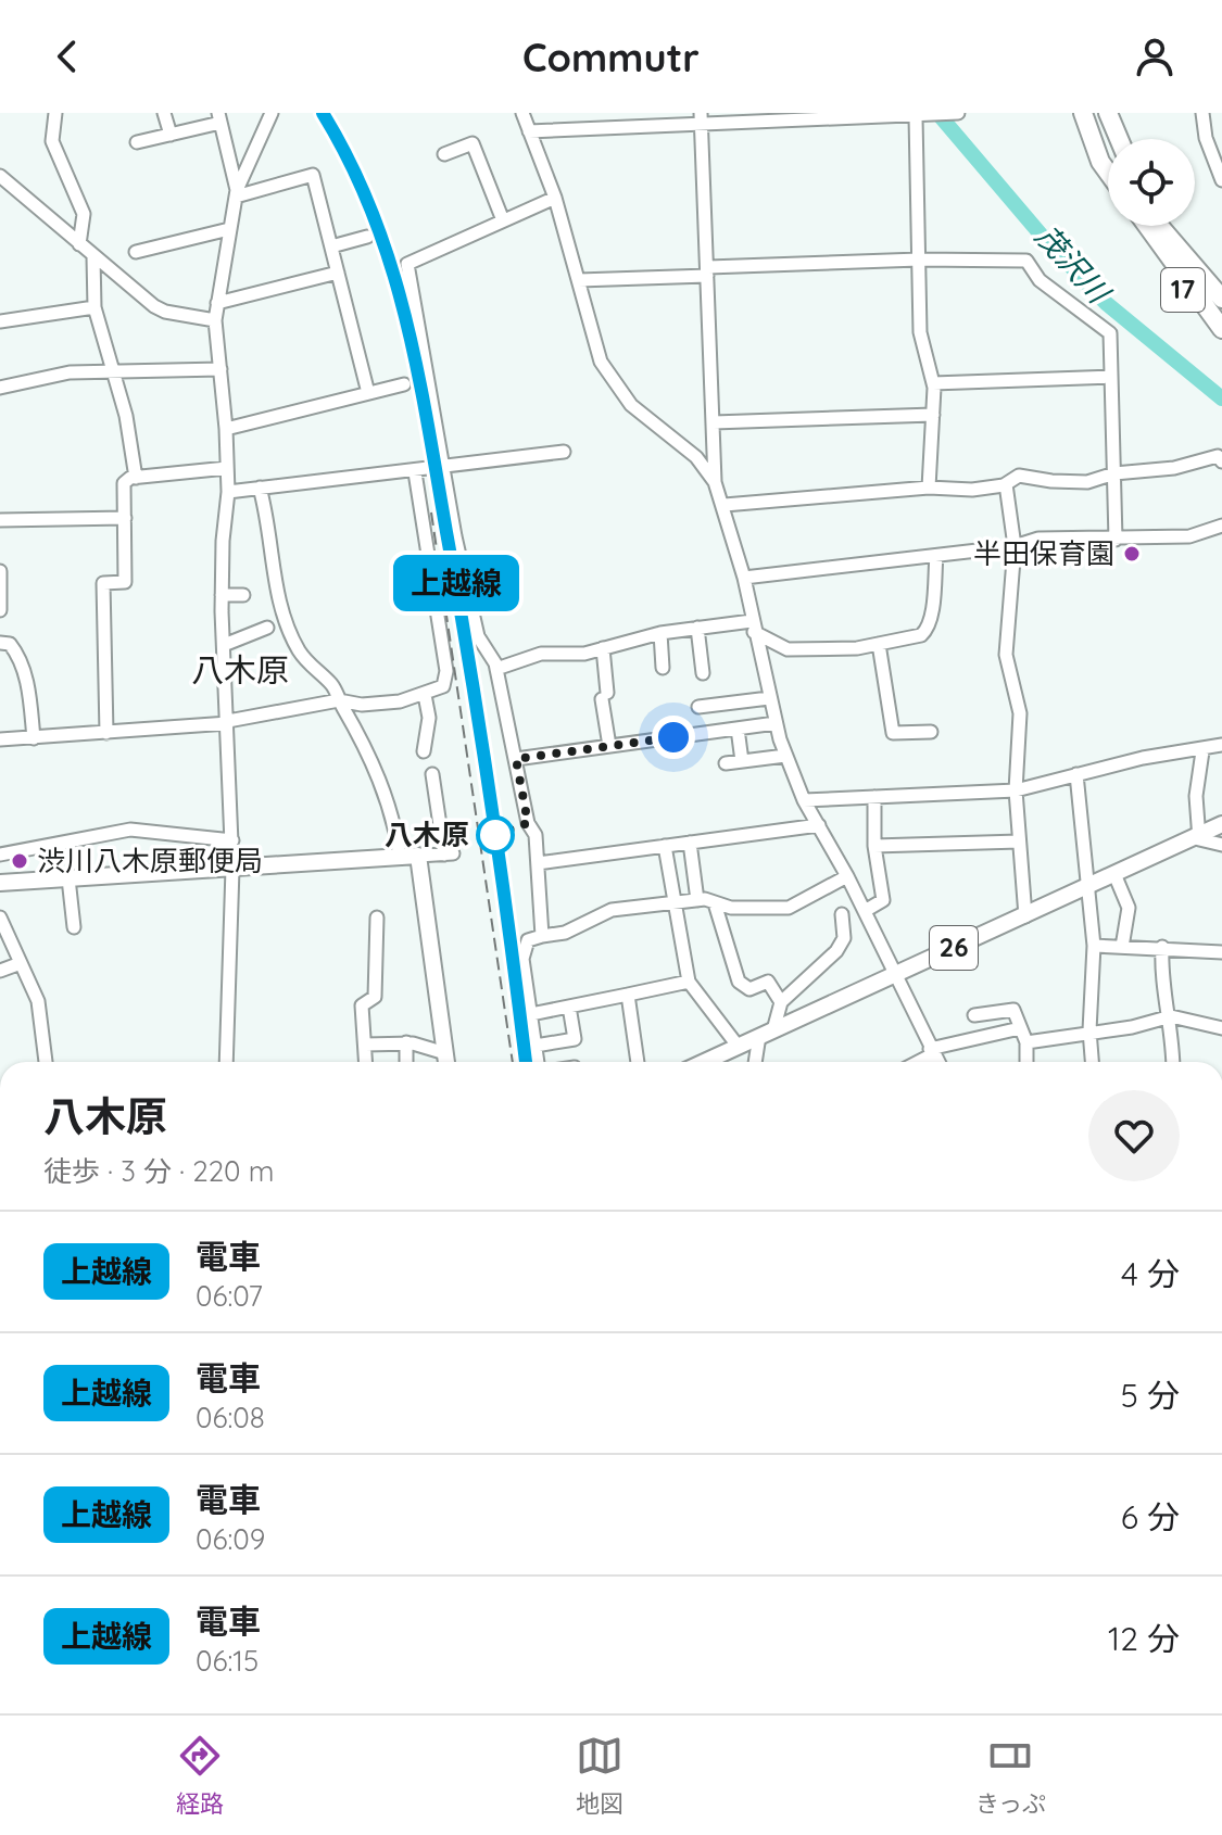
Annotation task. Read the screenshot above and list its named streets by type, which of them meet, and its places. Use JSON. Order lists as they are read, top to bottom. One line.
{"streets":{"highway":["17"],"main road":["26"]},"districts":["八木原"],"water":["茂沢川"],"places":["半田保育園","八木原","渋川八木原郵便局"],"page":{"header":"Commutr","on_map":"上越線","heading":["八木原","徒歩 · 3 分 · 220 m"],"list":[{"mark":"上越線","name":"電車","note":"06:07","value":"4 分"},{"mark":"上越線","name":"電車","note":"06:08","value":"5 分"},{"mark":"上越線","name":"電車","note":"06:09","value":"6 分"},{"mark":"上越線","name":"電車","note":"06:15","value":"12 分"}],"tabs":["経路","地図","きっぷ"]}}
